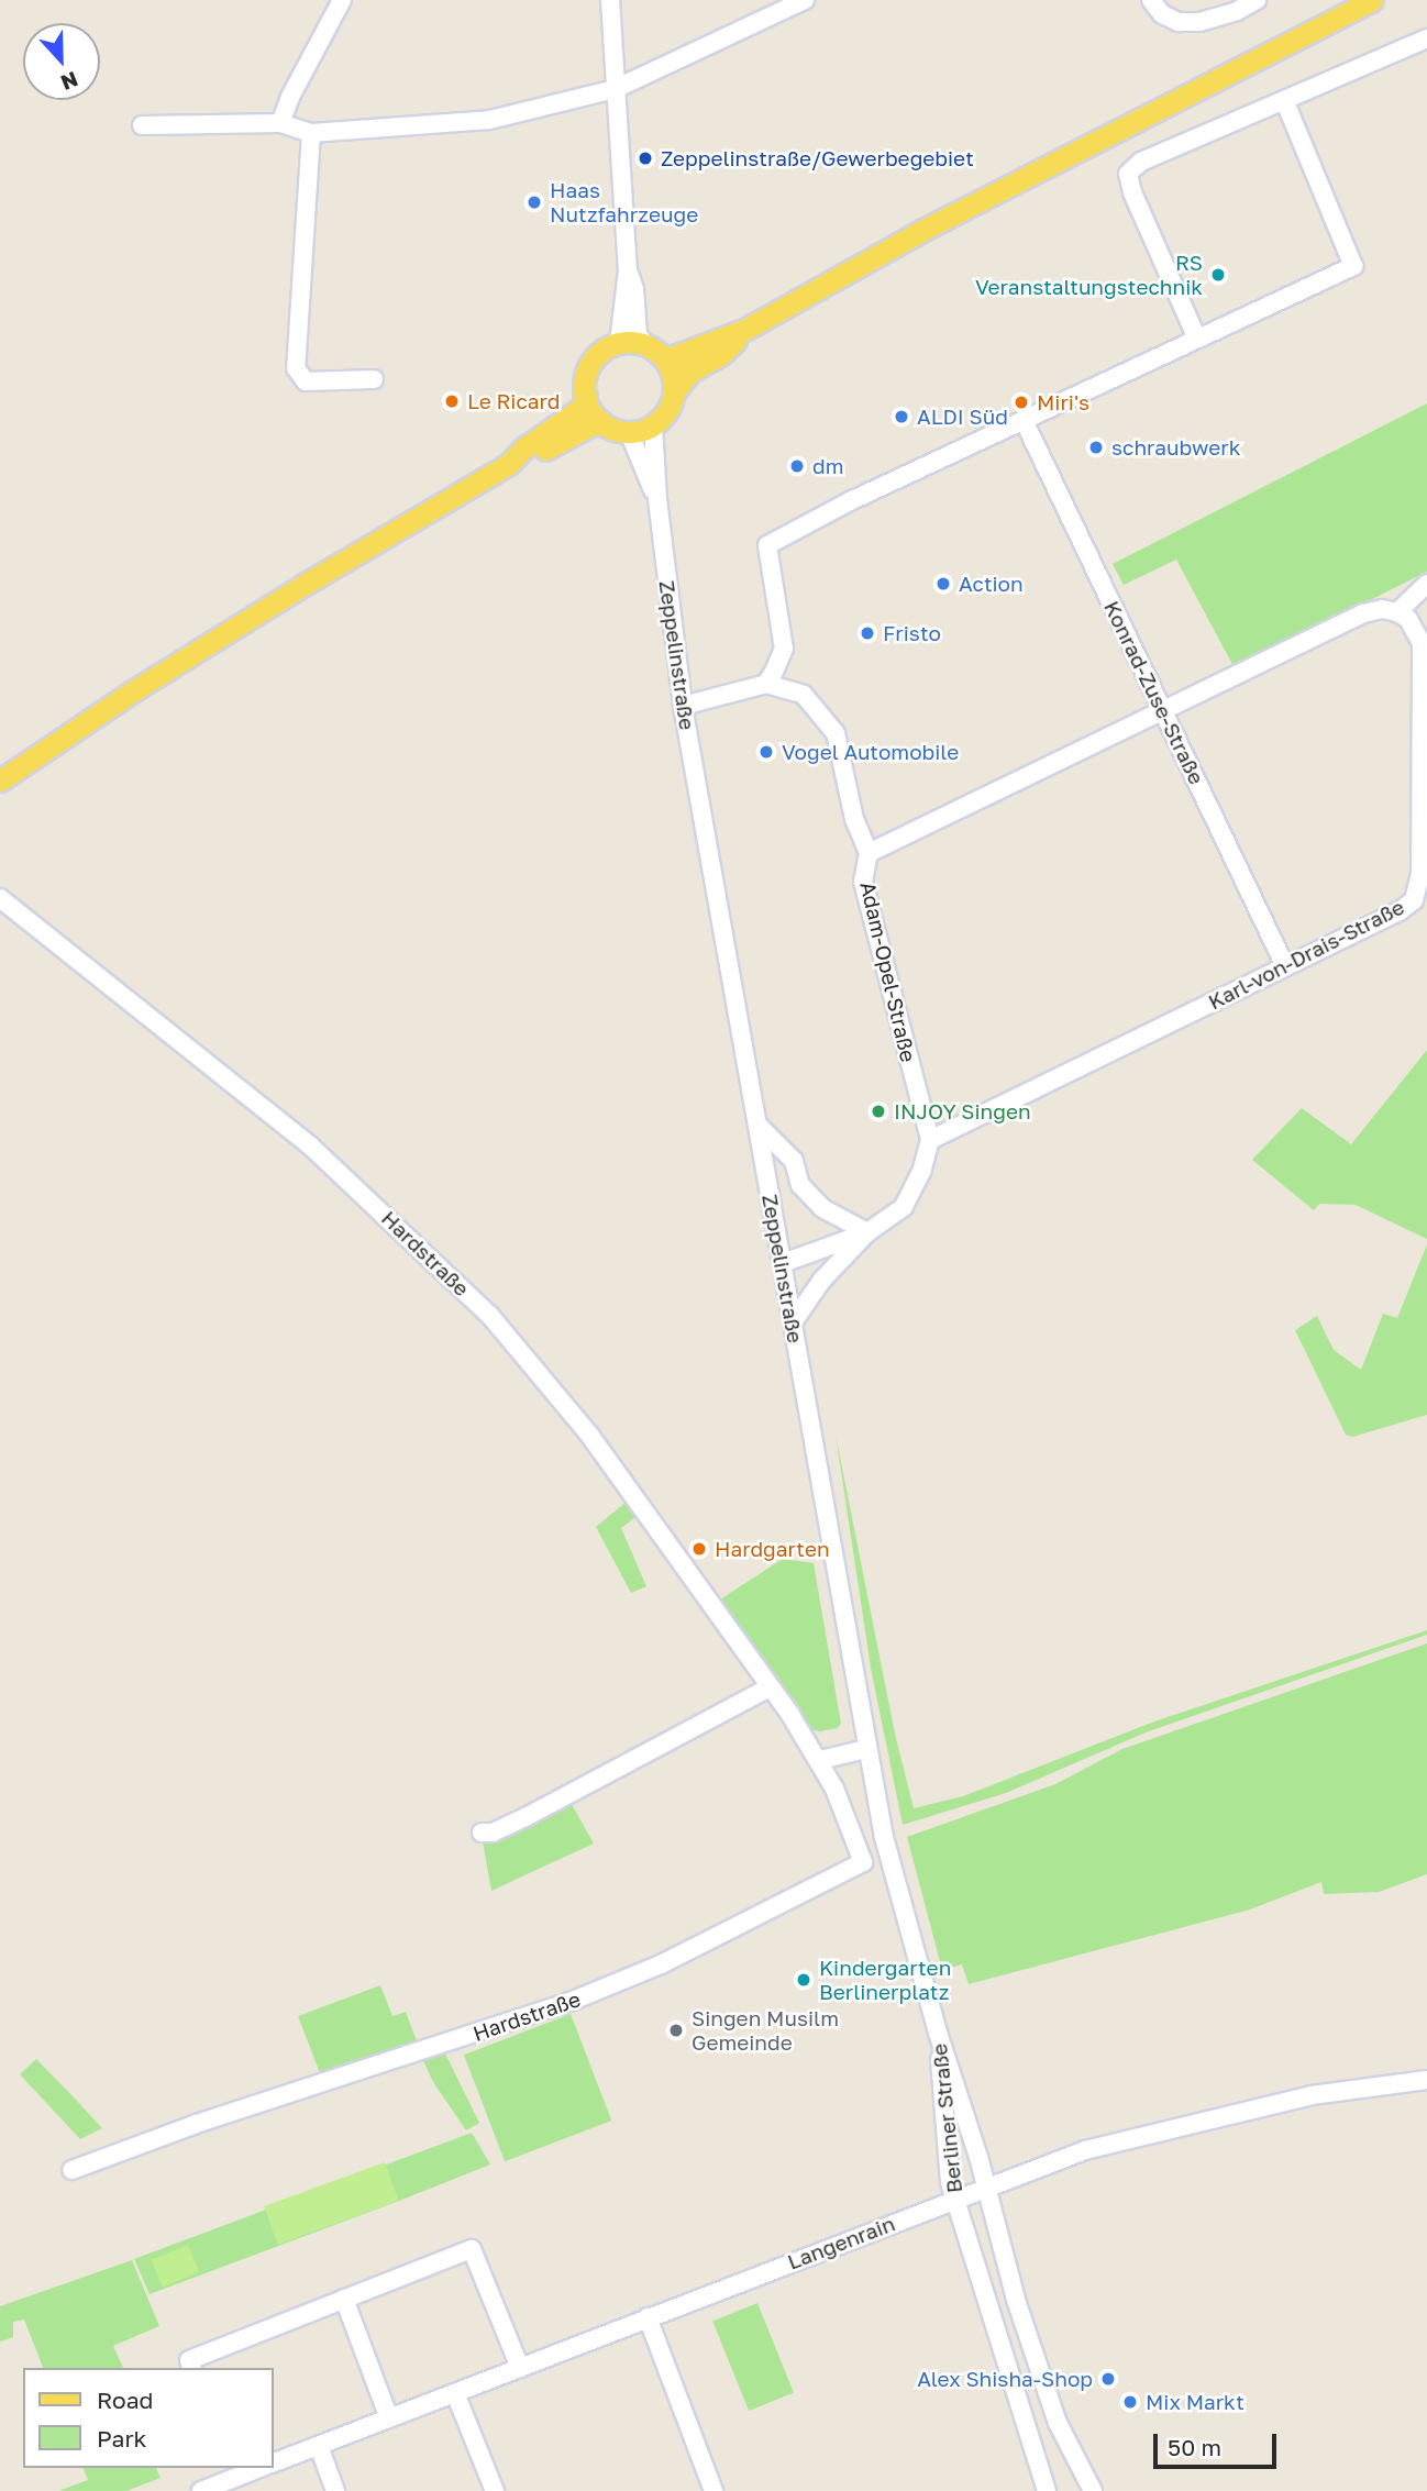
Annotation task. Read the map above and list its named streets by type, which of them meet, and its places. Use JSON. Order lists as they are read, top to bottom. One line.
{"streets":{"street":["Zeppelinstraße","Konrad-Zuse-Straße","Karl-von-Drais-Straße","Adam-Opel-Straße","Hardstraße","Berliner Straße","Langenrain"]},"crossings":[["Zeppelinstraße","Berliner Straße"],["Konrad-Zuse-Straße","Karl-von-Drais-Straße"],["Karl-von-Drais-Straße","Adam-Opel-Straße"],["Berliner Straße","Langenrain"]],"places":["Zeppelinstraße/Gewerbegebiet","Haas Nutzfahrzeuge","RS Veranstaltungstechnik","Le Ricard","Miri's","ALDI Süd","schraubwerk","dm","Action","Fristo","Vogel Automobile","INJOY Singen","Hardgarten","Kindergarten Berlinerplatz","Singen Musilm Gemeinde","Alex Shisha-Shop","Mix Markt"],"legend":["Road","Park"],"scale_bar":"50 m","north":"bottom"}
